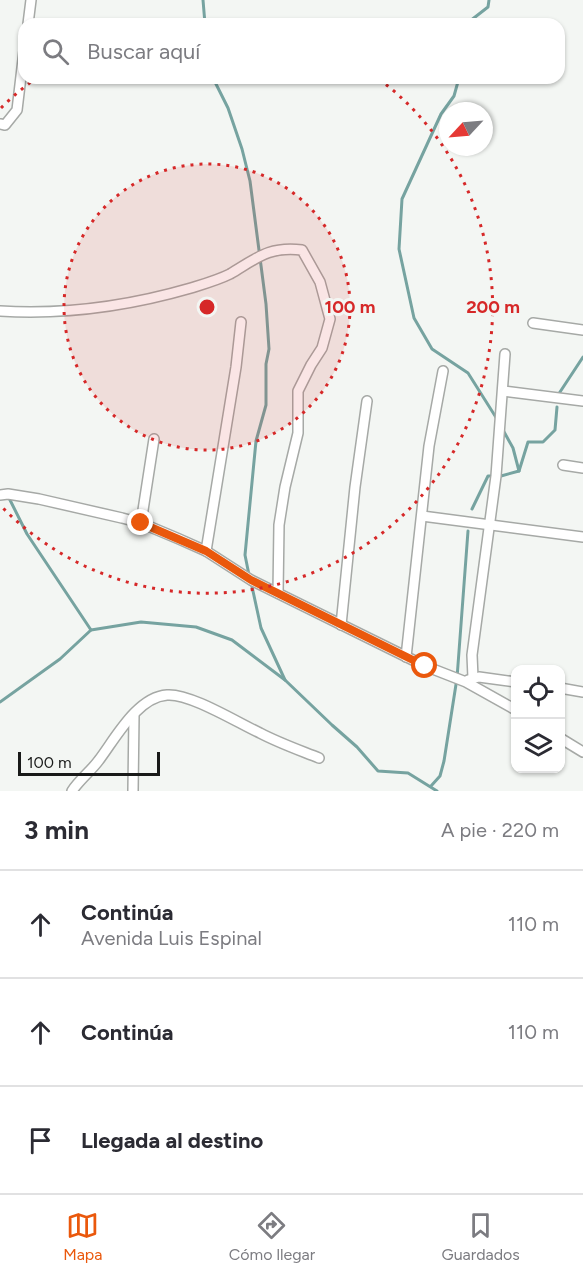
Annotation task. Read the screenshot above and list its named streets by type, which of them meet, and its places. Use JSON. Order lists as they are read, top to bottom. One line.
{"scale_bar":"100 m","north":"bottom left","page":{"search":"Buscar aquí","scale":"100 m","heading":["3 min","A pie · 220 m"],"list":[["Continúa","Avenida Luis Espinal","110 m"],["Continúa","110 m"],"Llegada al destino"],"nav":["Mapa","Cómo llegar","Guardados"]},"rings":["100 m","200 m"]}
